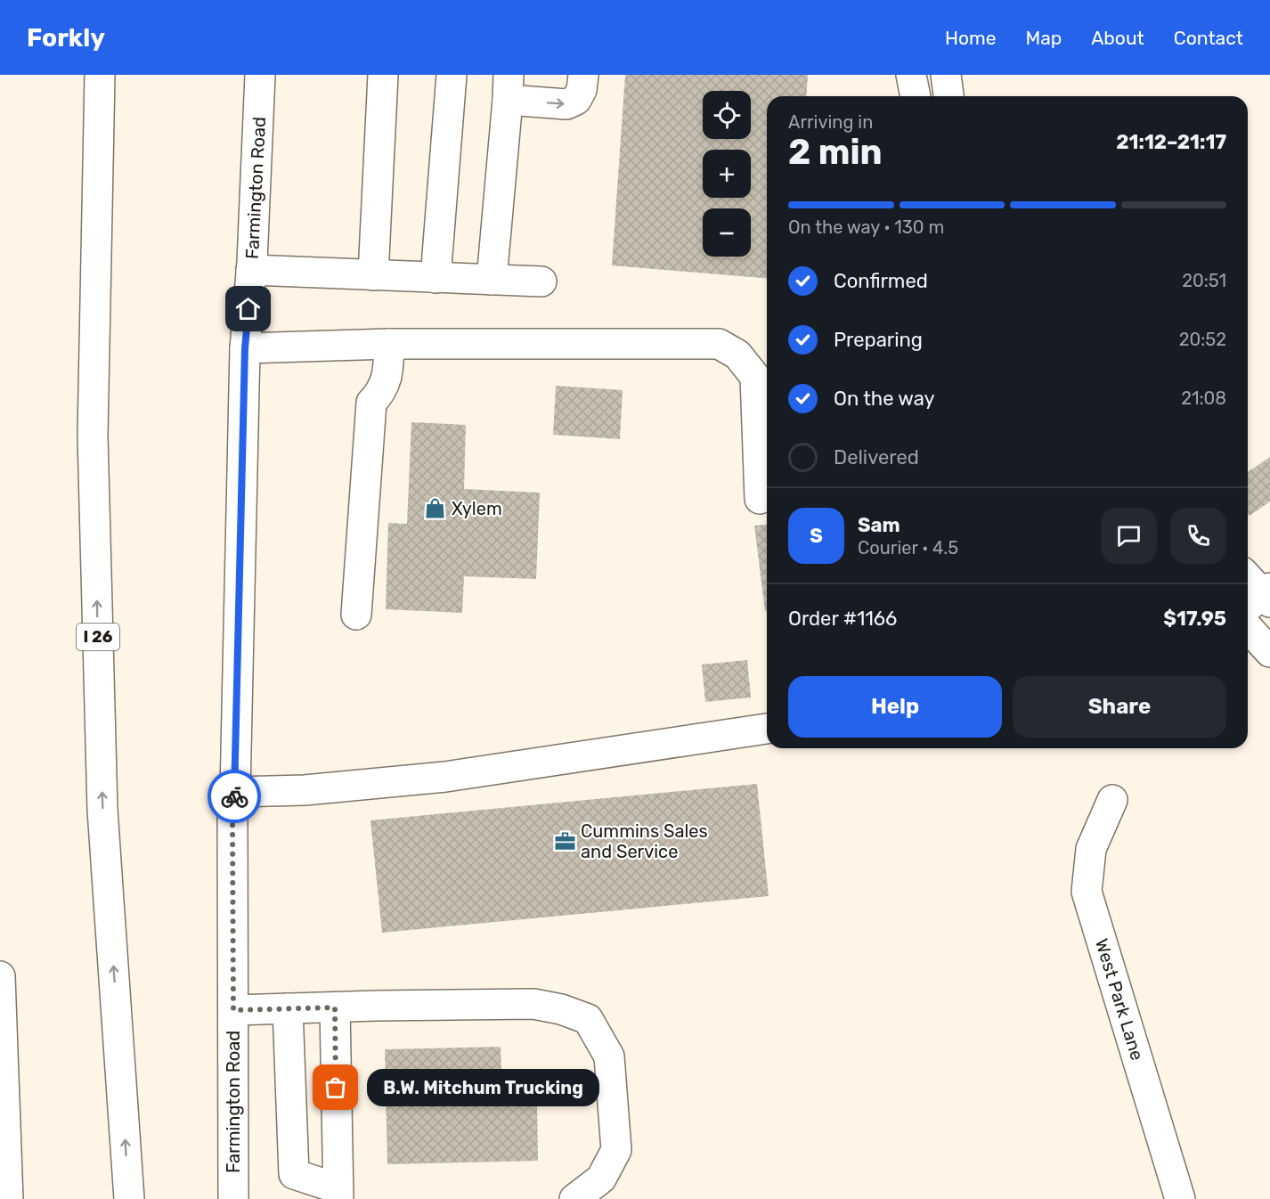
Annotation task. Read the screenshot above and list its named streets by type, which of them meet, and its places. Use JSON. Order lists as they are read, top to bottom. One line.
{"streets":{"main road":["Farmington Road","I 26","West Park Lane"]},"places":{"shop":["Xylem"],"office":["Cummins Sales and Service"],"other":["B.W. Mitchum Trucking"]},"page":{"header":"Forkly","nav":["Home","Map","About","Contact"],"map_buttons":["+","−"],"heading":["2 min","Arriving in","21:12–21:17"],"panel":["Sam","Courier · 4.5","Order #1166","$17.95"],"bar":"On the way · 130 m","list":[["Confirmed","20:51"],["Preparing","20:52"],["On the way","21:08"],"Delivered"],"round":"S","buttons":["Help","Share"],"bubble":"B.W. Mitchum Trucking"}}
